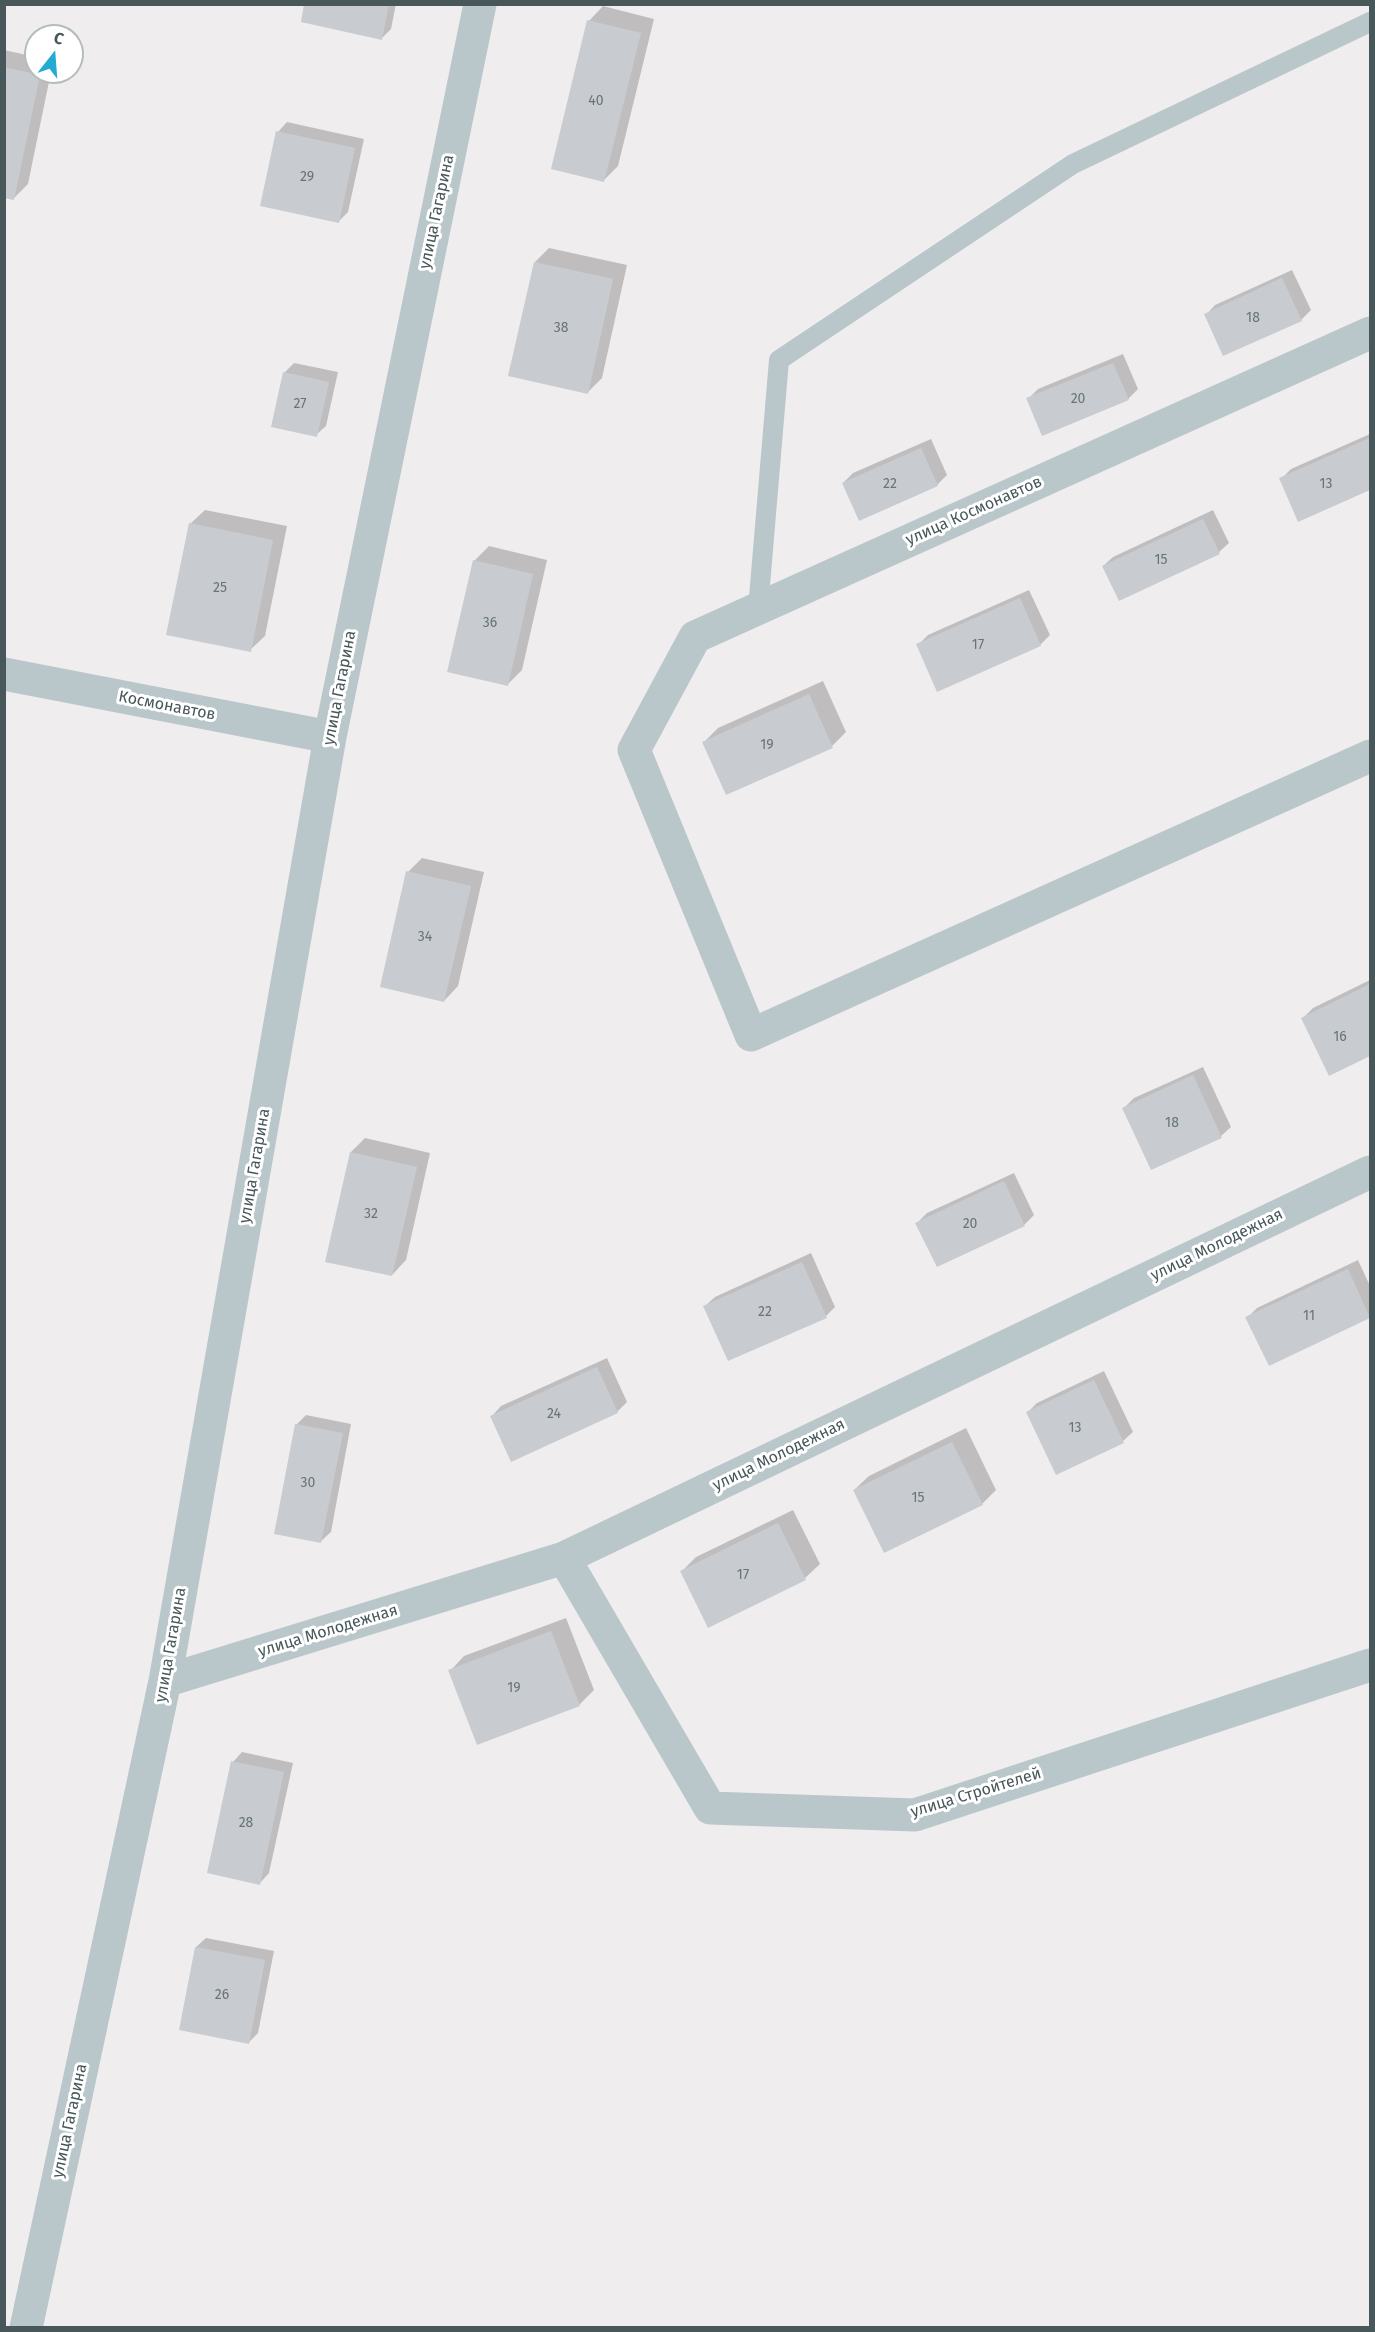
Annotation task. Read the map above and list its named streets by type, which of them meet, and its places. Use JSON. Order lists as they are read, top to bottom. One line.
{"streets":{"street":["улица Гагарина","улица Космонавтов","Космонавтов","улица Молодежная","улица Стройтелей"]},"crossings":[["улица Гагарина","Космонавтов"],["улица Гагарина","улица Молодежная"],["улица Молодежная","улица Стройтелей"]],"house_numbers":["40","29","18","38","20","27","22","13","15","25","36","17","19","34","16","18","32","20","22","11","24","13","30","15","17","19","28","26"],"north":"top"}
